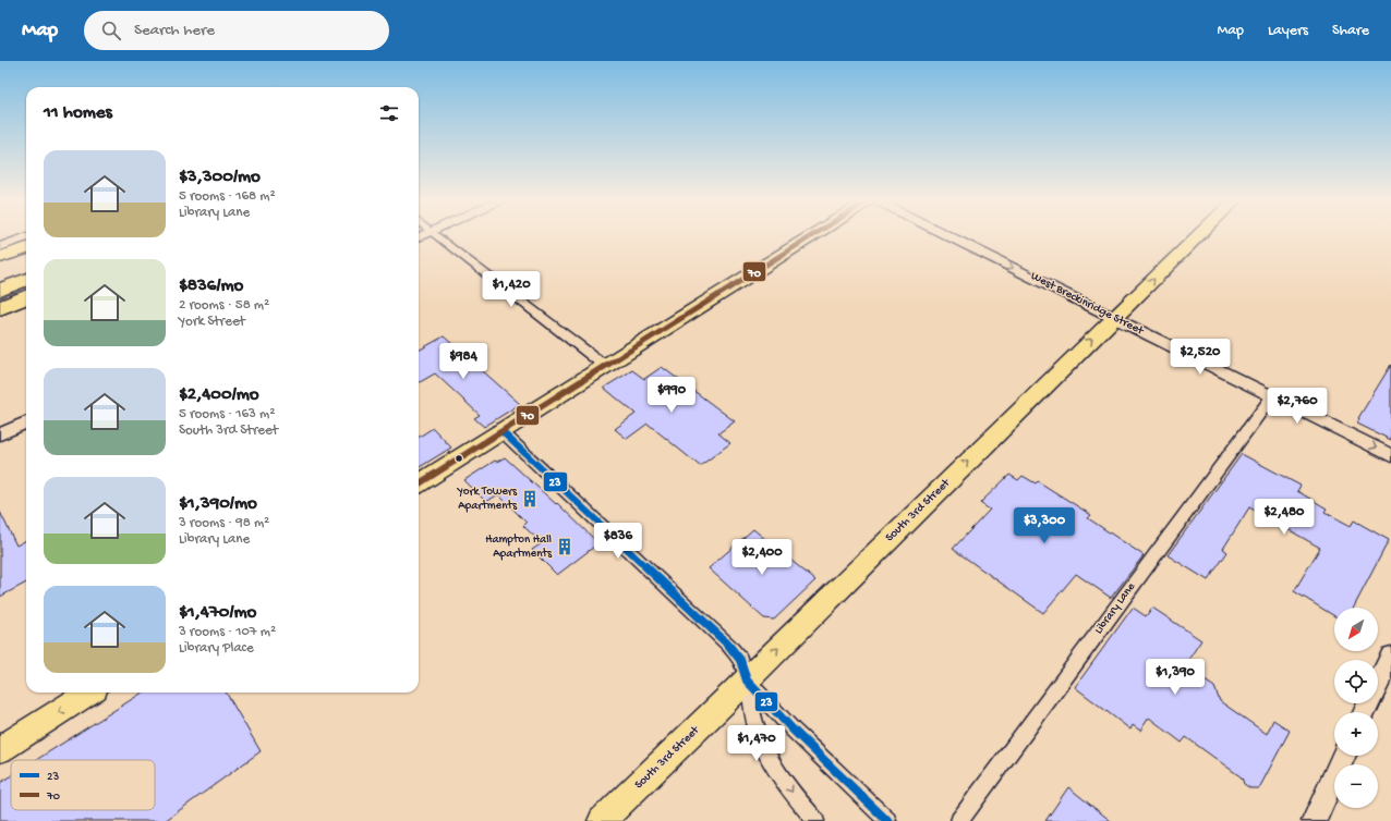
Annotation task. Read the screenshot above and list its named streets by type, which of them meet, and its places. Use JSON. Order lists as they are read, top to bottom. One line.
{"streets":{"main road":["South 3rd Street"],"street":["West Breckinridge Street","Library Lane"]},"crossings":[["West Breckinridge Street","South 3rd Street"],["West Breckinridge Street","Library Lane"]],"one_way":["West Breckinridge Street","South 3rd Street"],"places":{"building":["York Towers Apartments","Hampton Hall Apartments"]},"lines":["transit line 70","transit line 23"],"legend":["23","70"],"north":"bottom left","page":{"header":"Map","search":"Search here","nav":["Map","Layers","Share"],"heading":"11 homes","list":[{"name":"$3,300/mo","note":"5 rooms · 168 m² · Library Lane"},{"name":"$836/mo","note":"2 rooms · 58 m² · York Street"},{"name":"$2,400/mo","note":"5 rooms · 163 m² · South 3rd Street"},{"name":"$1,390/mo","note":"3 rooms · 98 m² · Library Lane"},{"name":"$1,470/mo","note":"3 rooms · 107 m² · Library Place"}],"price":["$1,420","$2,520","$984","$990","$2,760","$2,480","$3,300","$836","$2,400","$1,390","$1,470"],"map_buttons":["+","−"]}}
